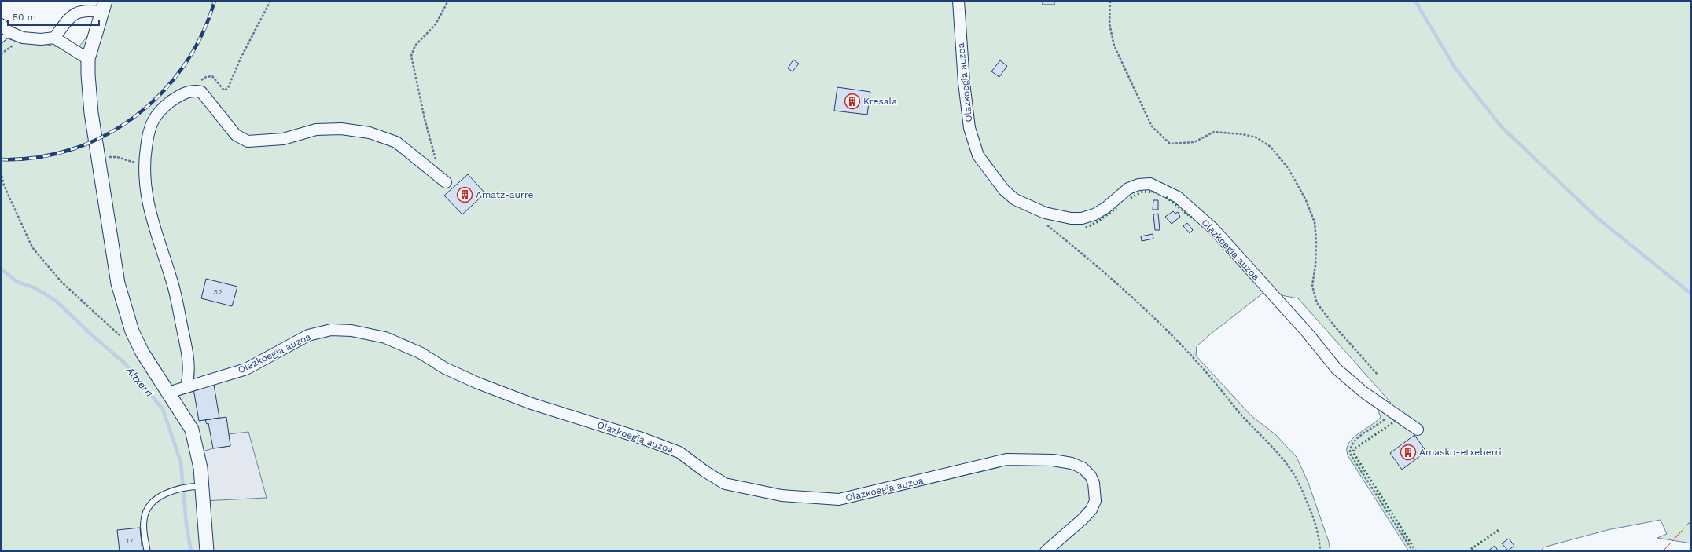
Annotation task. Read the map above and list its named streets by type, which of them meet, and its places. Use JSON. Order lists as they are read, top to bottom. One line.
{"streets":{"street":["Olazkoegia auzoa"]},"water":["Altxerri"],"places":{"building":["Kresala","Amatz-aurre","Amasko-etxeberri"]},"house_numbers":["32","17"],"scale_bar":"50 m"}
